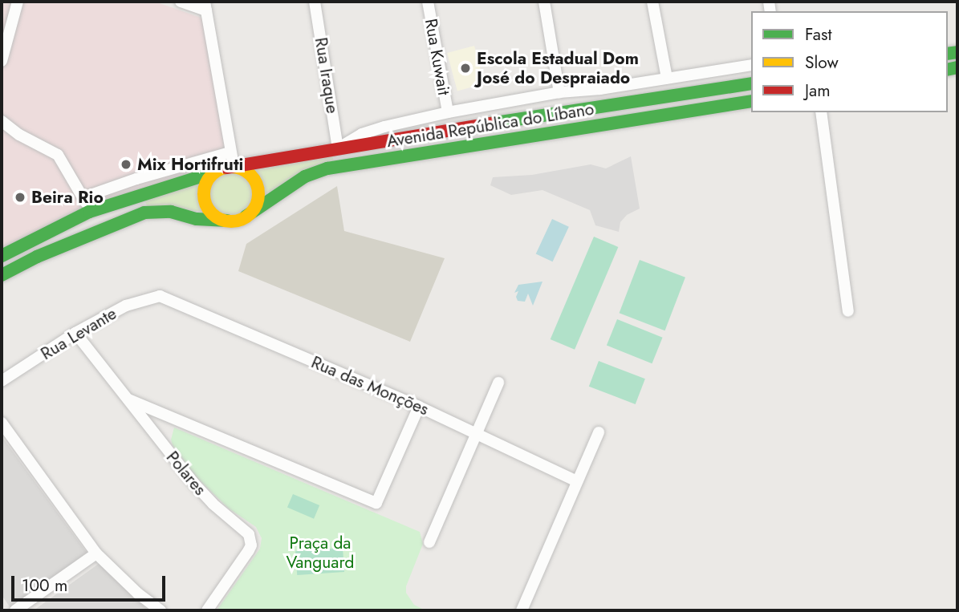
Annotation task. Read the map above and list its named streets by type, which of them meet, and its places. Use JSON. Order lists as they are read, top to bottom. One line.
{"streets":{"main road":["Avenida República do Líbano"],"street":["Rua Kuwait","Rua Iraque","Rua Levante","Rua das Monções","Polares"]},"crossings":[["Rua Kuwait","Avenida República do Líbano"],["Rua Iraque","Avenida República do Líbano"],["Rua Levante","Rua das Monções"],["Rua Levante","Polares"]],"parks":["Praça da Vanguard"],"places":["Escola Estadual Dom José do Despraiado","Mix Hortifruti","Beira Rio"],"legend":["Fast","Slow","Jam"],"scale_bar":"100 m"}
